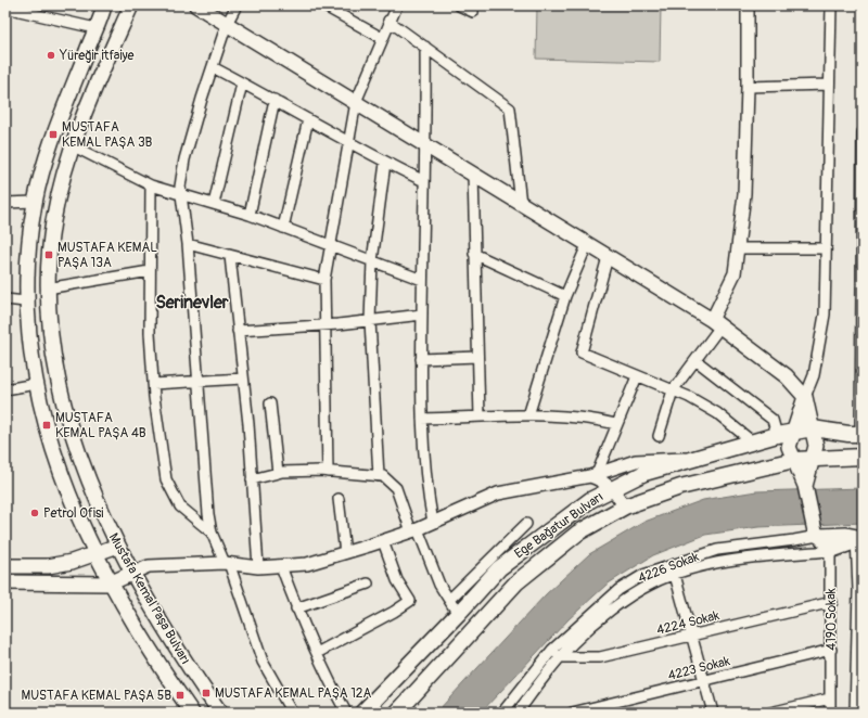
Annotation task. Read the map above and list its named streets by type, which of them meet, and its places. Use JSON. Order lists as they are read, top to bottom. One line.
{"streets":{"main road":["Ege Bağatur Bulvarı","4226 Sokak","Mustafa Kemal Paşa Bulvarı"],"street":["4190 Sokak","4224 Sokak","4223 Sokak"]},"crossings":[["4190 Sokak","4224 Sokak"],["4190 Sokak","4223 Sokak"]],"districts":["Serinevler"],"places":{"other":["Yüreğir itfaiye","Petrol Ofisi"],"transit":["MUSTAFA KEMAL PAŞA 3B","MUSTAFA KEMAL PAŞA 13A","MUSTAFA KEMAL PAŞA 4B","MUSTAFA KEMAL PAŞA 12A","MUSTAFA KEMAL PAŞA 5B"]}}
